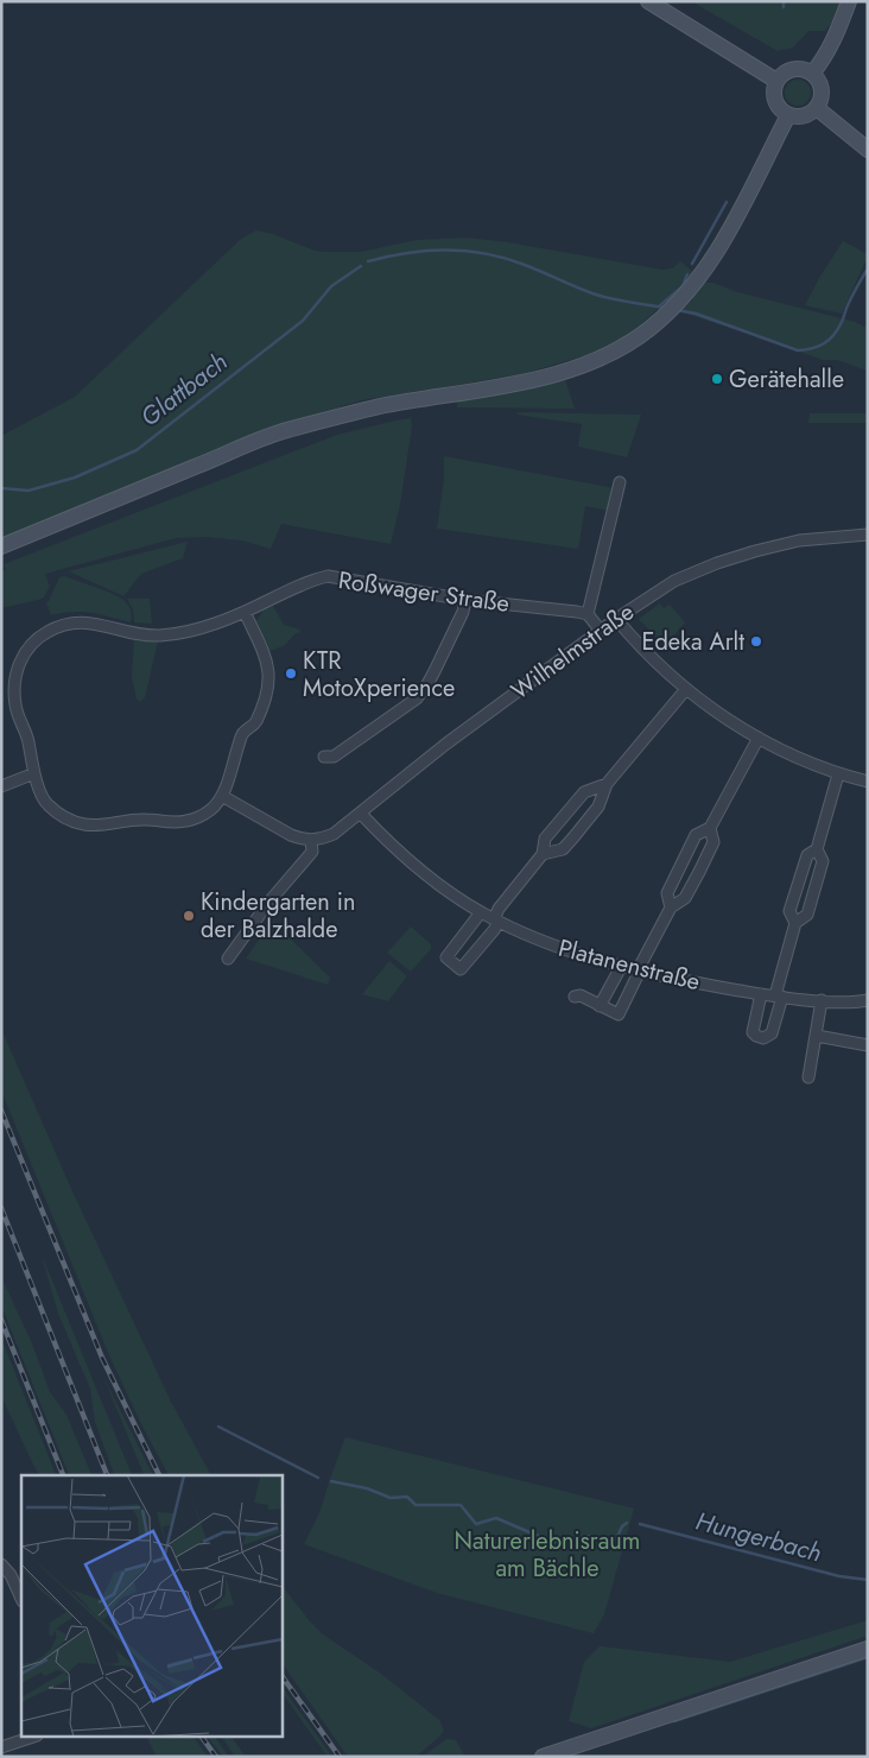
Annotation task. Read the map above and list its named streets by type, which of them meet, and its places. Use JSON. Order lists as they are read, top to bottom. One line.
{"streets":{"street":["Roßwager Straße","Wilhelmstraße","Platanenstraße"]},"crossings":[["Wilhelmstraße","Platanenstraße"]],"water":["Glattbach","Hungerbach"],"parks":["Naturerlebnisraum am Bächle"],"places":["Gerätehalle","Edeka Arlt","KTR MotoXperience","Kindergarten in der Balzhalde"]}
